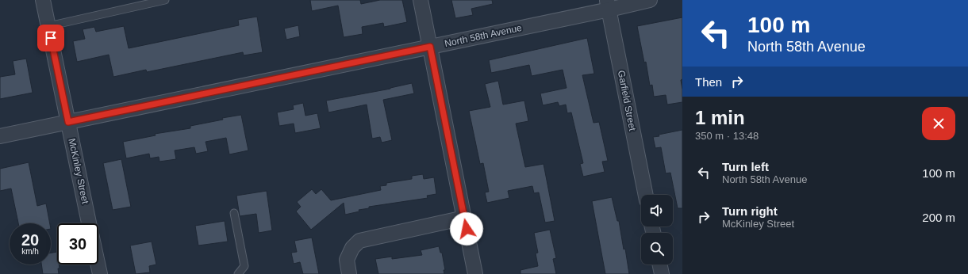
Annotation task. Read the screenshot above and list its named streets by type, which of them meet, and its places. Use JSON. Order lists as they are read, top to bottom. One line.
{"streets":{"street":["North 58th Avenue","Garfield Street","McKinley Street"]},"crossings":[["North 58th Avenue","Garfield Street"],["North 58th Avenue","McKinley Street"]],"page":{"turn":["100 m","North 58th Avenue"],"then":"Then","heading":["1 min","350 m · 13:48"],"list":[{"name":"Turn left","note":"North 58th Avenue","value":"100 m"},{"name":"Turn right","note":"McKinley Street","value":"200 m"}],"speed":"20 km/h","limit":"30"}}
